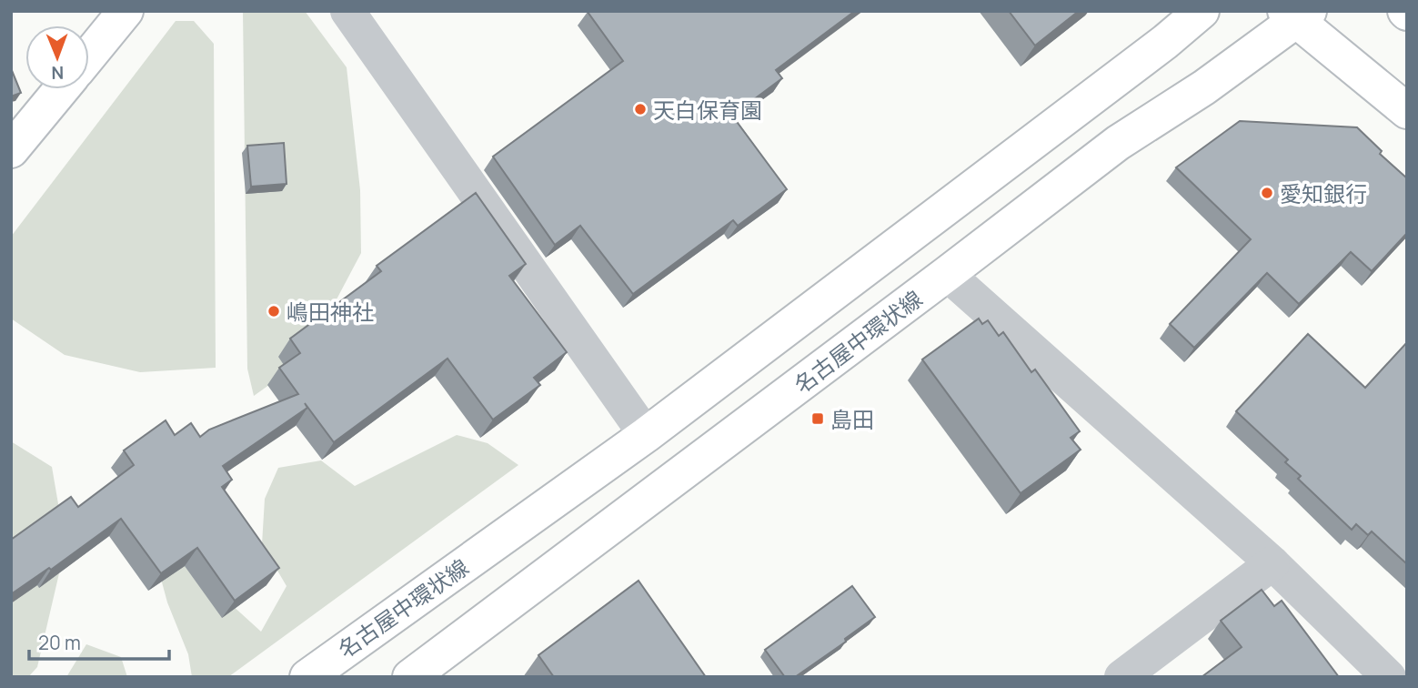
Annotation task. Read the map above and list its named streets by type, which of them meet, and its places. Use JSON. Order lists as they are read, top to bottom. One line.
{"streets":{"main road":["名古屋中環状線"]},"places":{"other":["天白保育園","愛知銀行","嶋田神社"],"transit":["島田"]},"scale_bar":"20 m","north":"bottom"}
